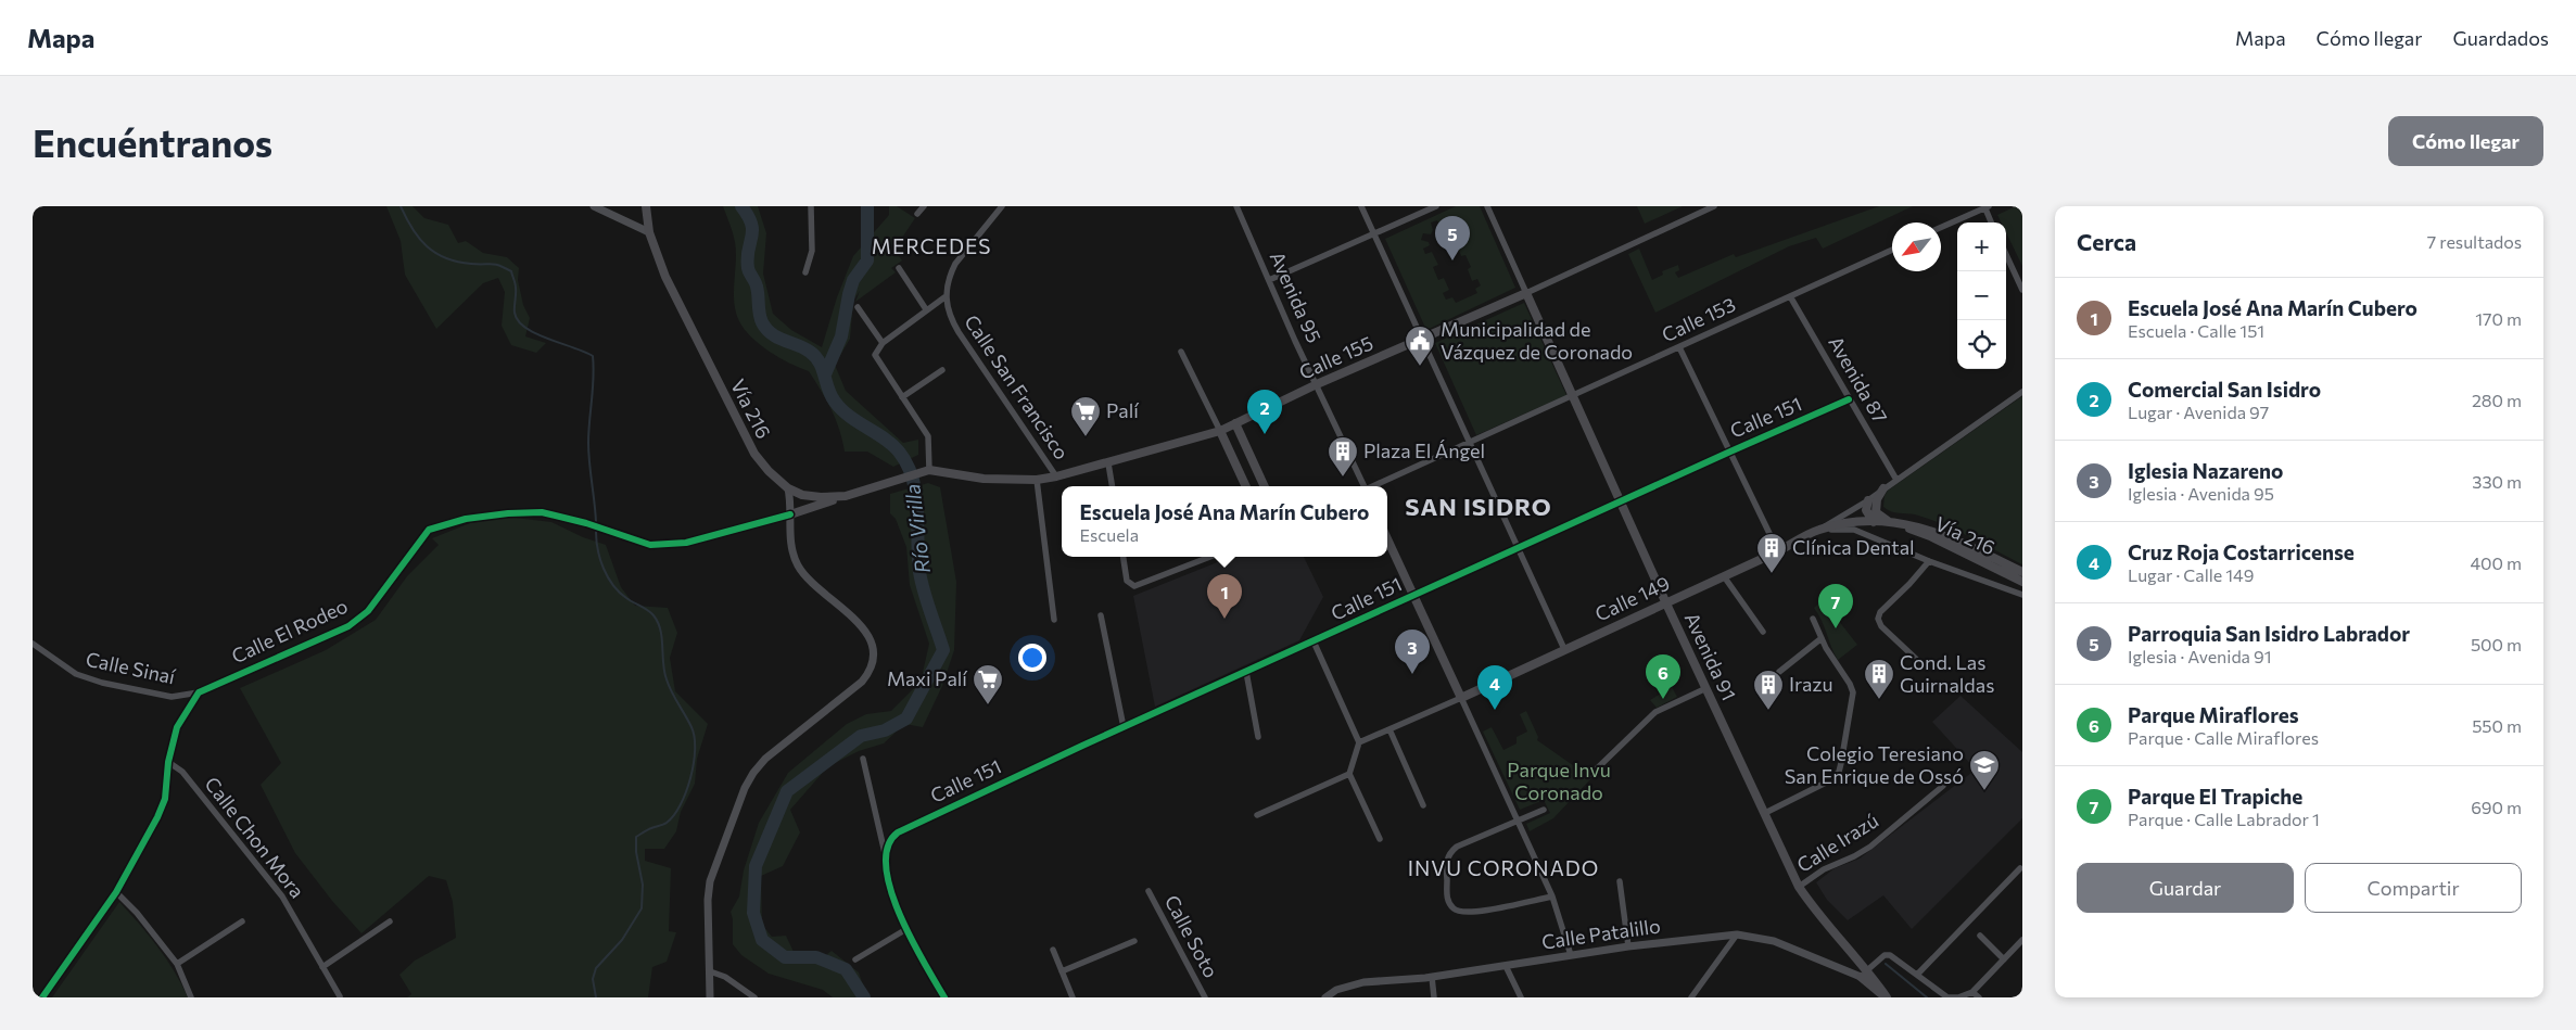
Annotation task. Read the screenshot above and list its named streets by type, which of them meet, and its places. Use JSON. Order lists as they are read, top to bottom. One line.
{"streets":{"main road":["Calle 155","Vía 216","Calle 149","Avenida 91"],"street":["Avenida 95","Calle 153","Avenida 87","Calle San Francisco","Calle 151","Calle El Rodeo","Calle Sinaí","Calle Chon Mora","Calle Irazú","Calle Patalillo","Calle Soto"]},"crossings":[["Avenida 95","Calle 155"],["Calle 153","Avenida 87"],["Calle 153","Avenida 91"],["Calle 155","Calle San Francisco"],["Calle 155","Vía 216"],["Calle 155","Avenida 91"],["Avenida 87","Calle 151"],["Avenida 87","Calle 149"],["Vía 216","Calle 149"],["Calle 151","Avenida 91"],["Calle 149","Avenida 91"],["Calle El Rodeo","Calle Sinaí"],["Avenida 91","Calle Irazú"],["Avenida 91","Calle Patalillo"]],"districts":["MERCEDES","SAN ISIDRO","INVU CORONADO"],"water":["Río Virilla"],"parks":["Parque Invu Coronado"],"places":{"public building":["Municipalidad de Vázquez de Coronado"],"supermarket":["Palí","Maxi Palí"],"building":["Plaza El Ángel","Clínica Dental","Cond. Las Guirnaldas","Irazu"],"school or university":["Colegio Teresiano San Enrique de Ossó"]},"north":"bottom left","page":{"header":"Mapa","nav":["Mapa","Cómo llegar","Guardados"],"buttons":["Cómo llegar",["Guardar","Compartir"]],"title":"Encuéntranos","heading":["Cerca","7 resultados"],"pins":["5","2","1","7","3","6","4"],"map_buttons":["+","−"],"list":[{"mark":"1","name":"Escuela José Ana Marín Cubero","note":"Escuela · Calle 151","value":"170 m"},{"mark":"2","name":"Comercial San Isidro","note":"Lugar · Avenida 97","value":"280 m"},{"mark":"3","name":"Iglesia Nazareno","note":"Iglesia · Avenida 95","value":"330 m"},{"mark":"4","name":"Cruz Roja Costarricense","note":"Lugar · Calle 149","value":"400 m"},{"mark":"5","name":"Parroquia San Isidro Labrador","note":"Iglesia · Avenida 91","value":"500 m"},{"mark":"6","name":"Parque Miraflores","note":"Parque · Calle Miraflores","value":"550 m"},{"mark":"7","name":"Parque El Trapiche","note":"Parque · Calle Labrador 1","value":"690 m"}],"popup":["Escuela José Ana Marín Cubero","Escuela"]}}
